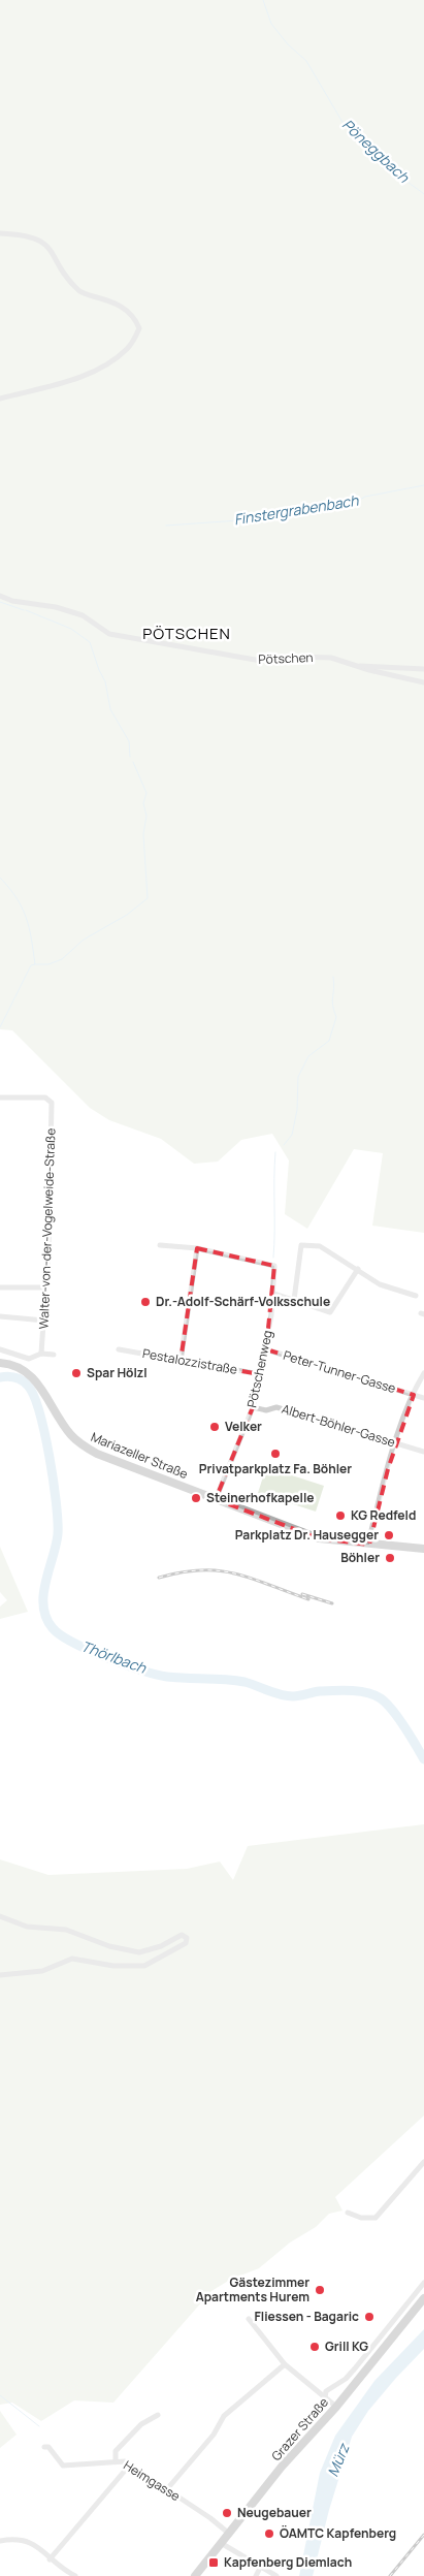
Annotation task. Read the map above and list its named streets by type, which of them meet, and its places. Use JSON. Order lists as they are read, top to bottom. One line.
{"streets":{"main road":["Mariazeller Straße","Grazer Straße"],"street":["Pötschen","Walter-von-der-Vogelweide-Straße","Pestalozzistraße","Pötschenweg","Peter-Tunner-Gasse","Albert-Böhler-Gasse","Heimgasse"]},"crossings":[["Pestalozzistraße","Pötschenweg"],["Pötschenweg","Peter-Tunner-Gasse"],["Pötschenweg","Albert-Böhler-Gasse"],["Pötschenweg","Mariazeller Straße"],["Grazer Straße","Heimgasse"]],"districts":["PÖTSCHEN"],"water":["Pöneggbach","Finstergrabenbach","Thörlbach","Mürz"],"places":{"other":["Dr.-Adolf-Schärf-Volksschule","Spar Hölzl","Velker","Privatparkplatz Fa. Böhler","Steinerhofkapelle","KG Redfeld","Parkplatz Dr. Hausegger","Böhler","Gästezimmer Apartments Hurem","Fliessen - Bagaric","Grill KG","Neugebauer","ÖAMTC Kapfenberg"],"transit":["Kapfenberg Diemlach"]}}
